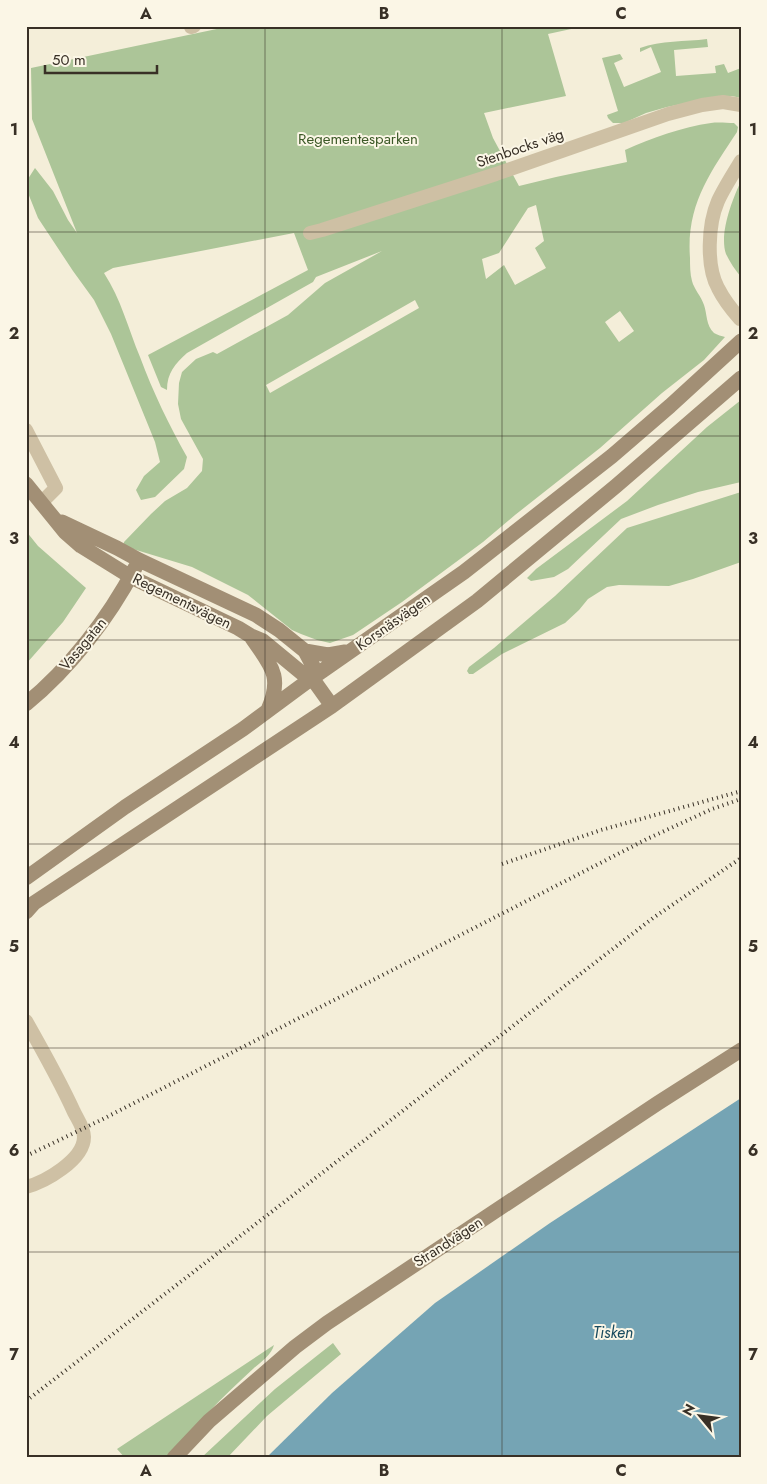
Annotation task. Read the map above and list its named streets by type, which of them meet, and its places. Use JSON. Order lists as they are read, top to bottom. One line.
{"streets":{"main road":["Regementsvägen","Korsnäsvägen","Vasagatan","Strandvägen"],"street":["Stenbocks väg"]},"crossings":[["Regementsvägen","Korsnäsvägen"],["Regementsvägen","Vasagatan"]],"water":["Tisken"],"parks":["Regementesparken"],"scale_bar":"50 m","north":"top left","grid":{"columns":["A","B","C"],"rows":["1","2","3","4","5","6","7"]}}
